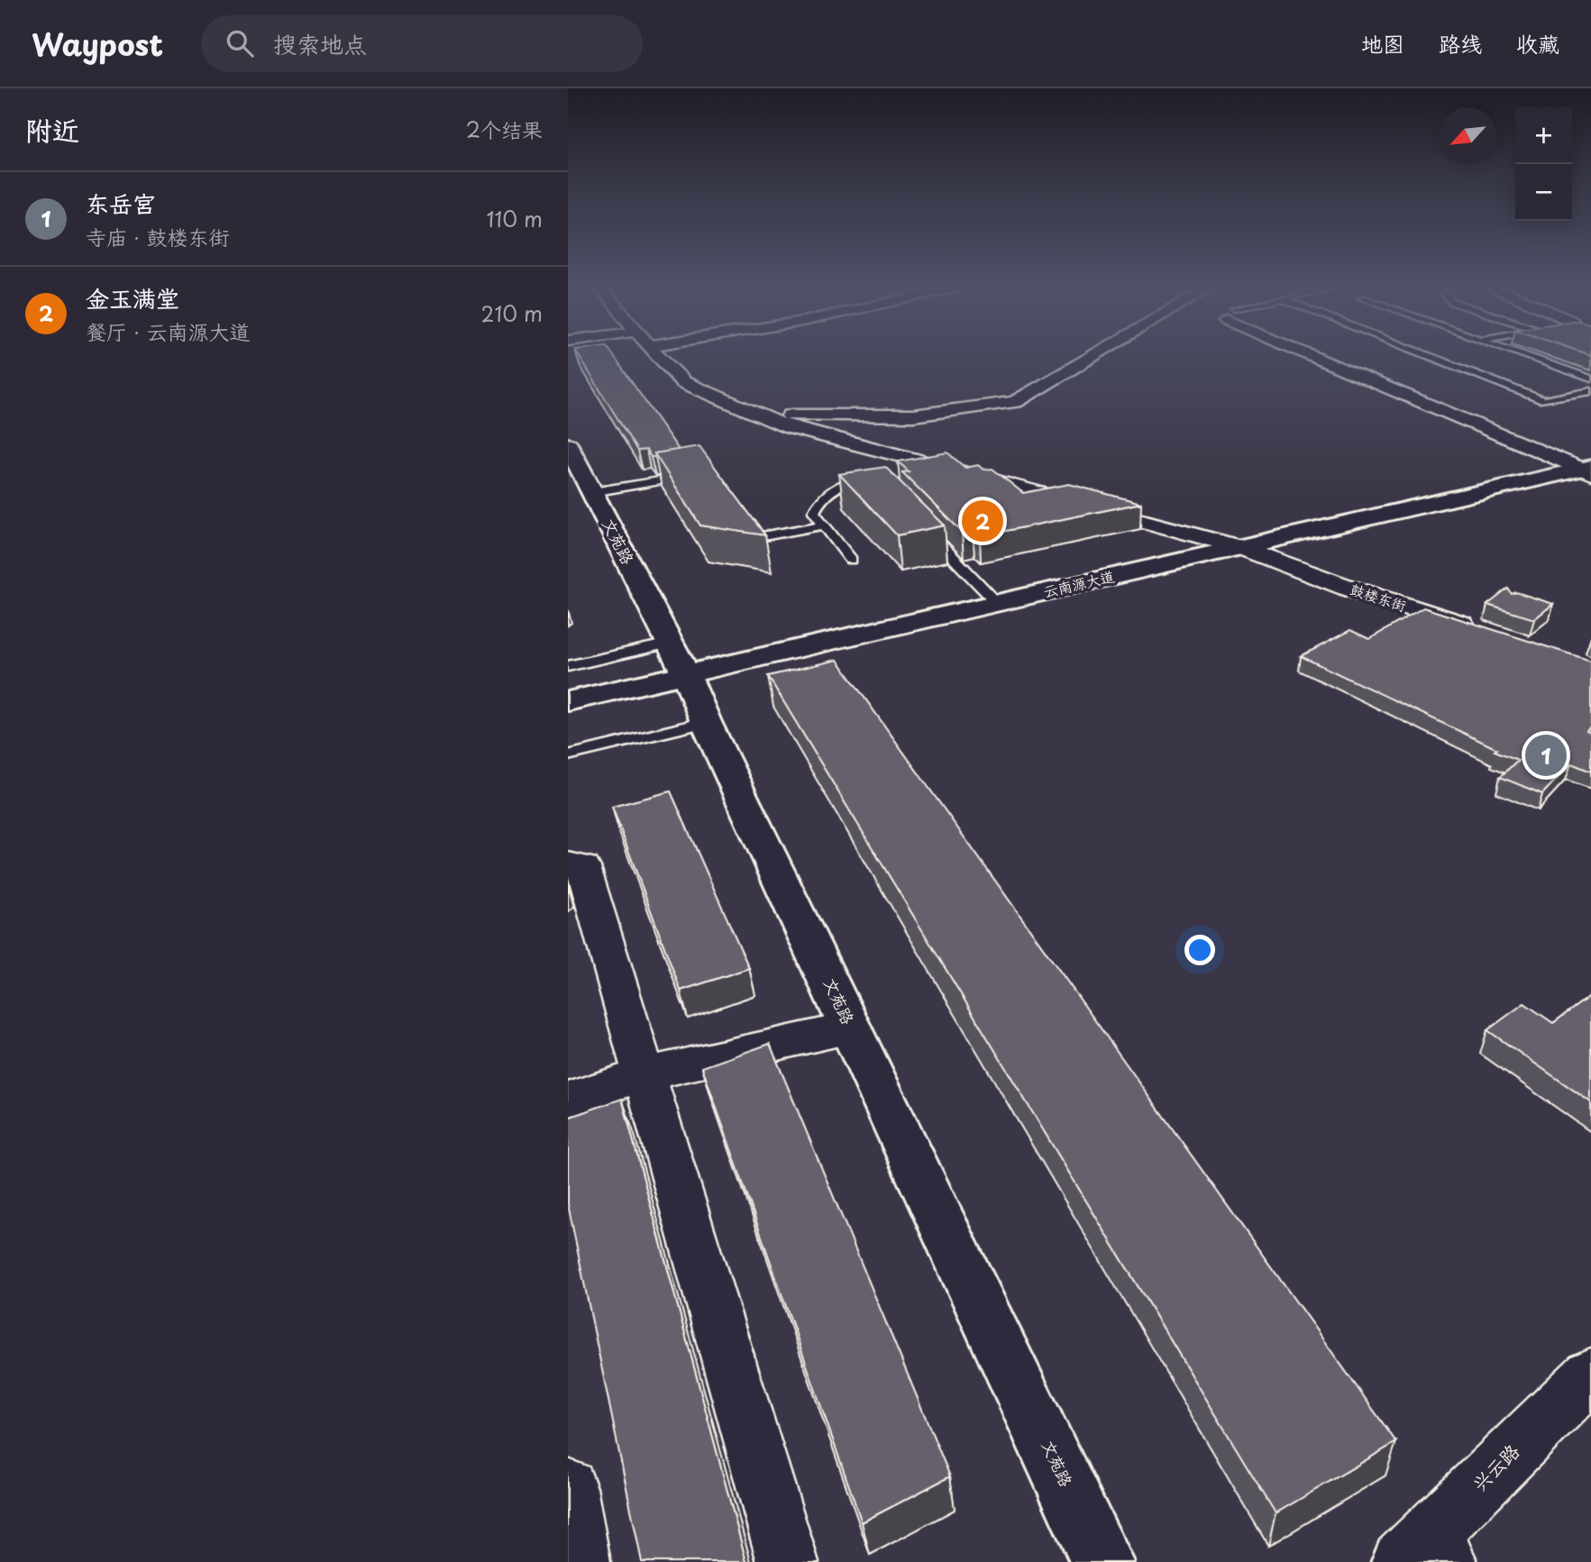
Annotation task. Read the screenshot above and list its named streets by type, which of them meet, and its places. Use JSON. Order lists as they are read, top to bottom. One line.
{"streets":{"main road":["文苑路","云南源大道"],"street":["鼓楼东街","兴云路"]},"crossings":[["文苑路","云南源大道"],["云南源大道","鼓楼东街"]],"north":"bottom left","page":{"header":"Waypost","search":"搜索地点","nav":["地图","路线","收藏"],"heading":["附近","2个结果"],"map_buttons":["+","−"],"list":[{"mark":"1","name":"东岳宫","note":"寺庙 · 鼓楼东街","value":"110 m"},{"mark":"2","name":"金玉满堂","note":"餐厅 · 云南源大道","value":"210 m"}],"pins":["2","1"]}}
